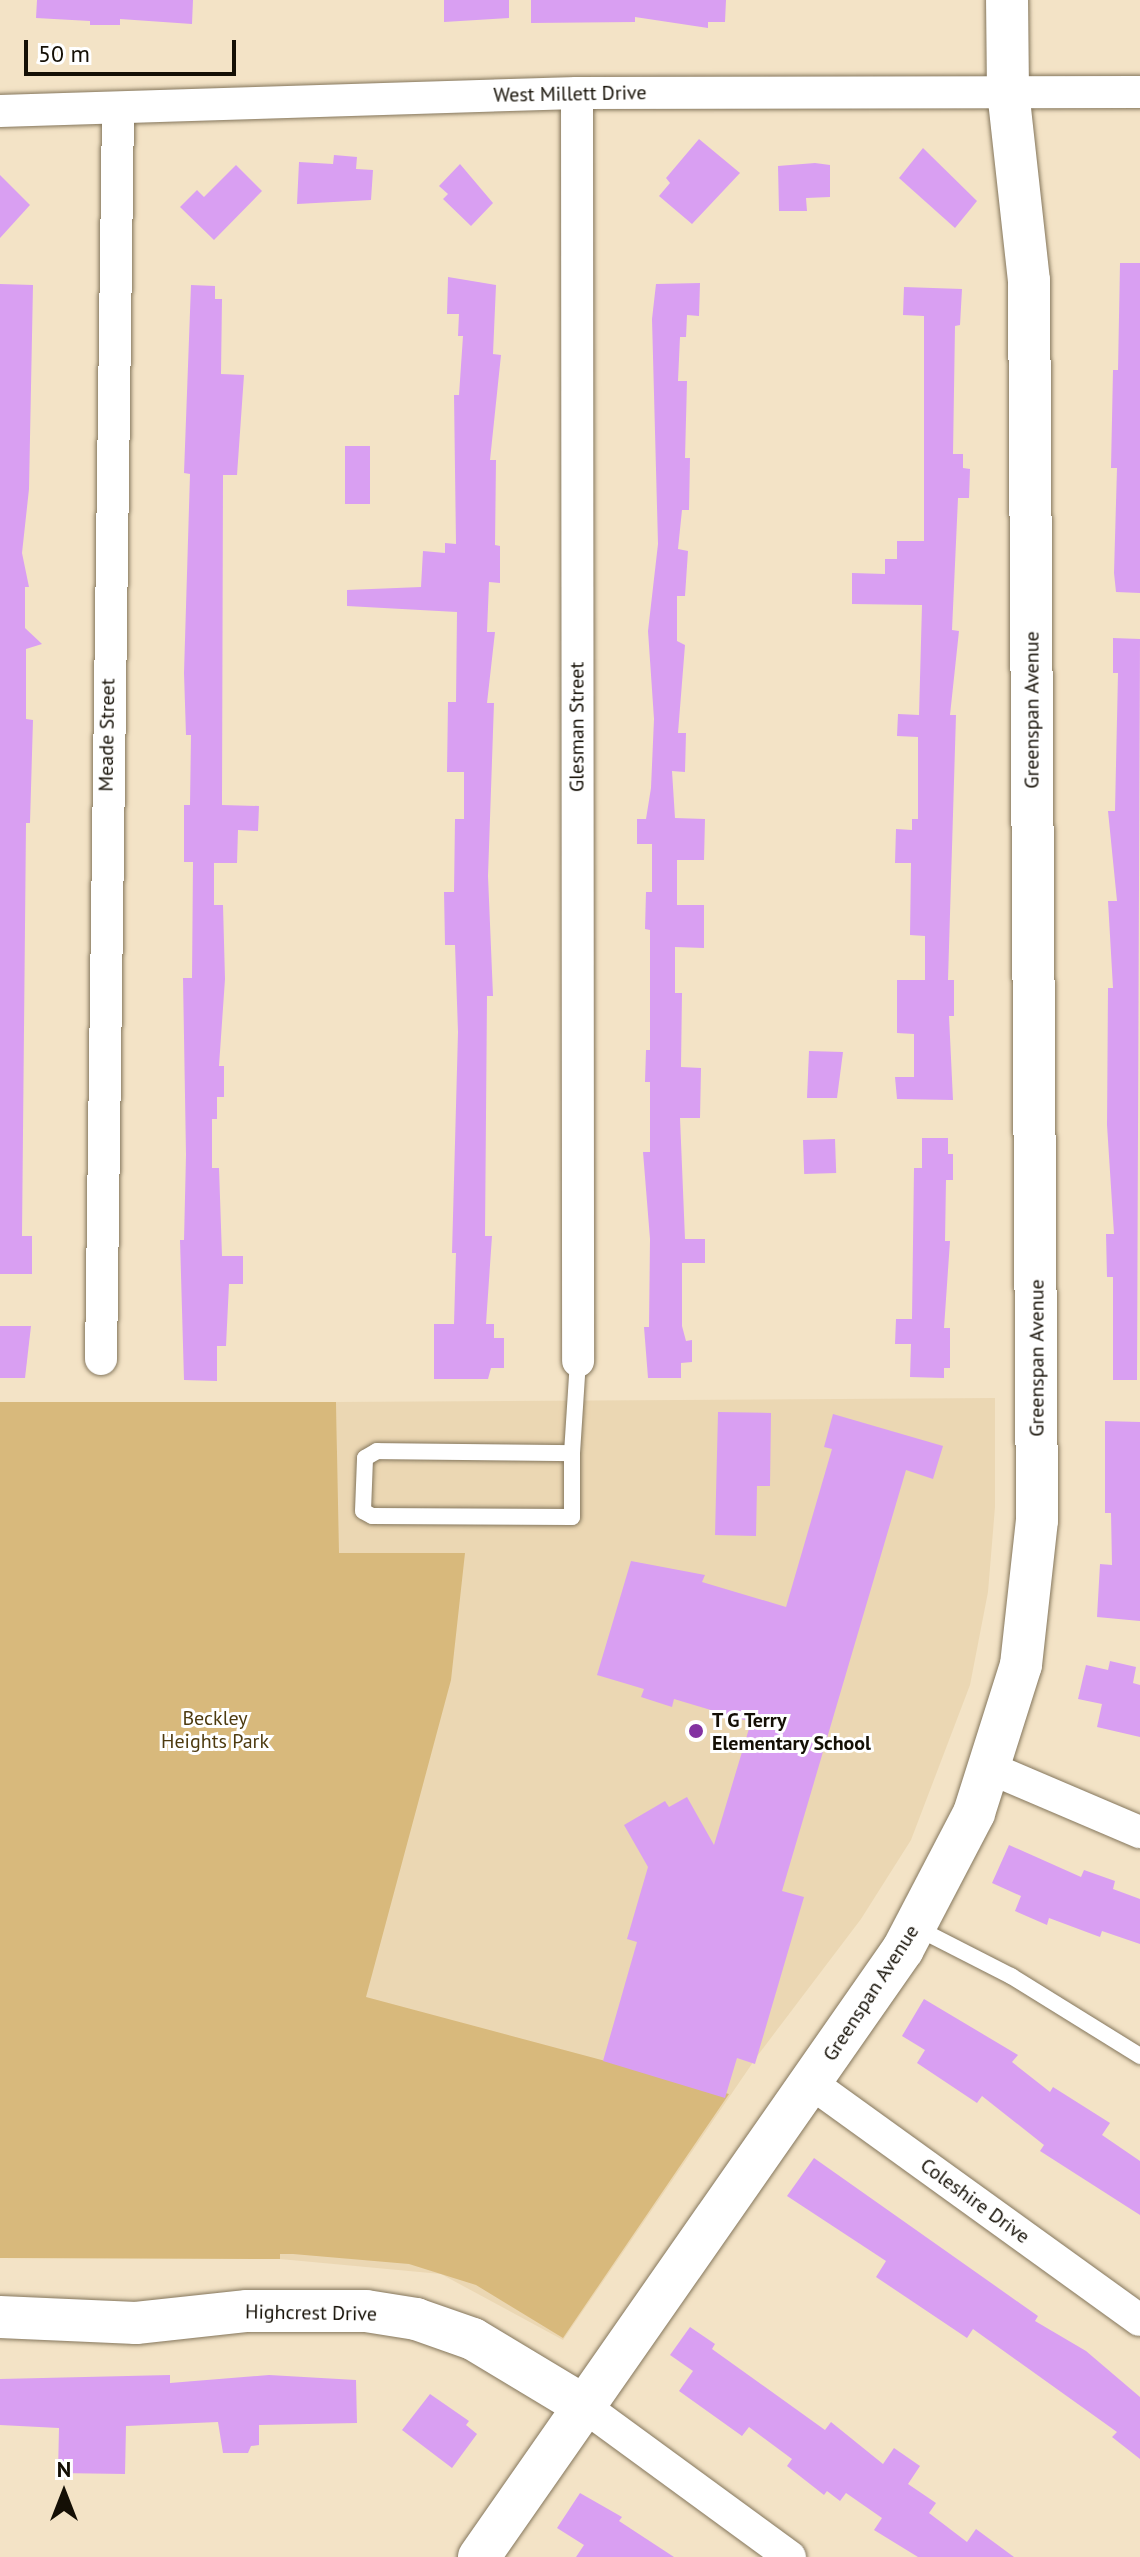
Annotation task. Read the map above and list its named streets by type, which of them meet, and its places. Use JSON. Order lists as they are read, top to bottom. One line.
{"streets":{"street":["West Millett Drive","Greenspan Avenue","Glesman Street","Meade Street","Coleshire Drive","Highcrest Drive"]},"crossings":[["West Millett Drive","Greenspan Avenue"],["West Millett Drive","Glesman Street"],["West Millett Drive","Meade Street"],["Greenspan Avenue","Coleshire Drive"],["Greenspan Avenue","Highcrest Drive"]],"parks":["Beckley Heights Park"],"places":["T G Terry Elementary School"],"scale_bar":"50 m","north":"top"}
